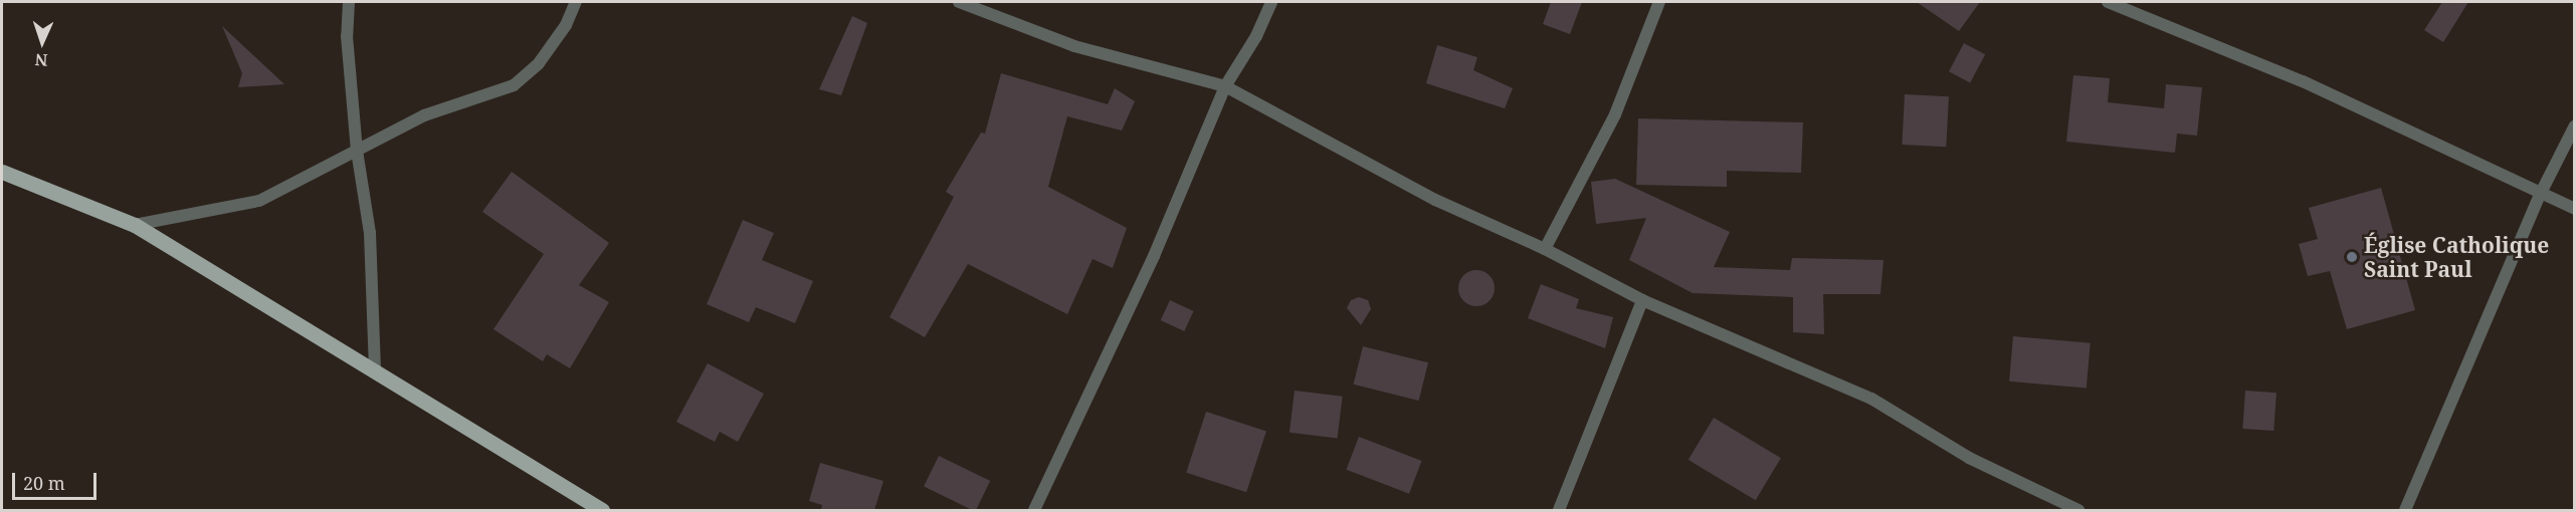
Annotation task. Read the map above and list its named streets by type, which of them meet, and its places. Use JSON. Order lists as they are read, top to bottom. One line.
{"places":["Église Catholique Saint Paul"],"scale_bar":"20 m","north":"bottom"}
